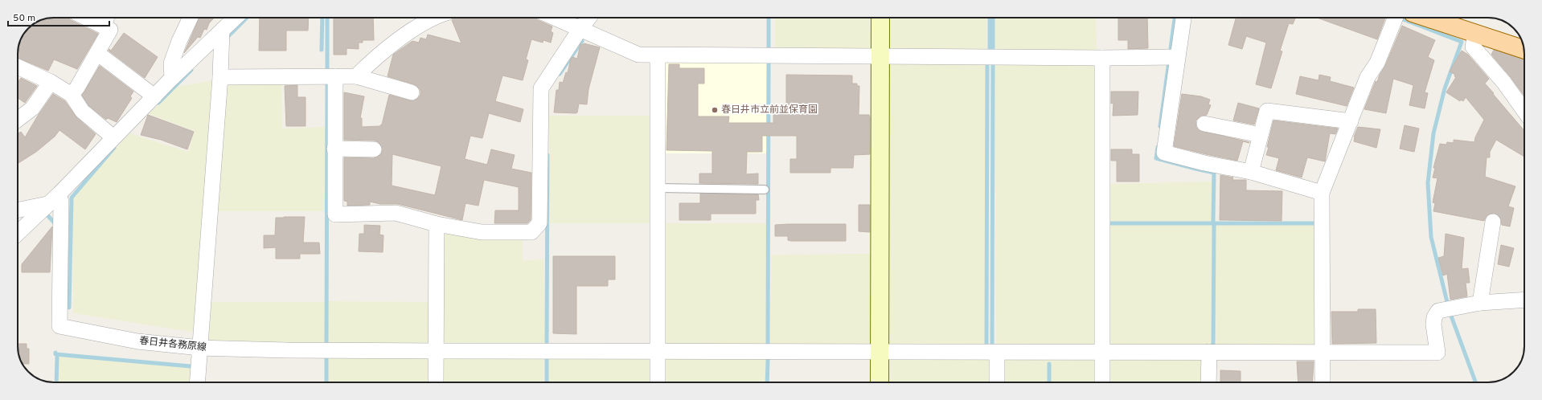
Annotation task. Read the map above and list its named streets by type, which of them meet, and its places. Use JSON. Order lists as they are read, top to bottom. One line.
{"streets":{"street":["春日井各務原線"]},"places":["春日井市立前並保育園"],"scale_bar":"50 m"}
